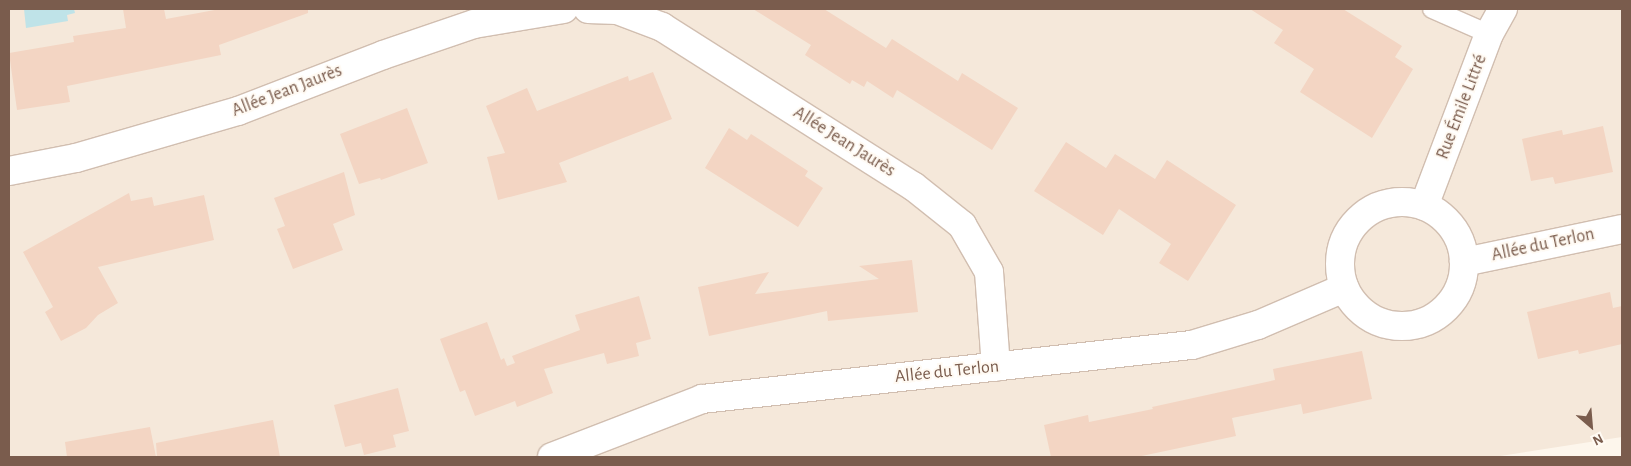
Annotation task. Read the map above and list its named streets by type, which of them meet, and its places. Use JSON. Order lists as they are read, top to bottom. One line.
{"streets":{"street":["Allée Jean Jaurès","Rue Émile Littré","Allée du Terlon"]},"crossings":[["Allée Jean Jaurès","Allée du Terlon"],["Rue Émile Littré","Allée du Terlon"]],"north":"bottom right"}
